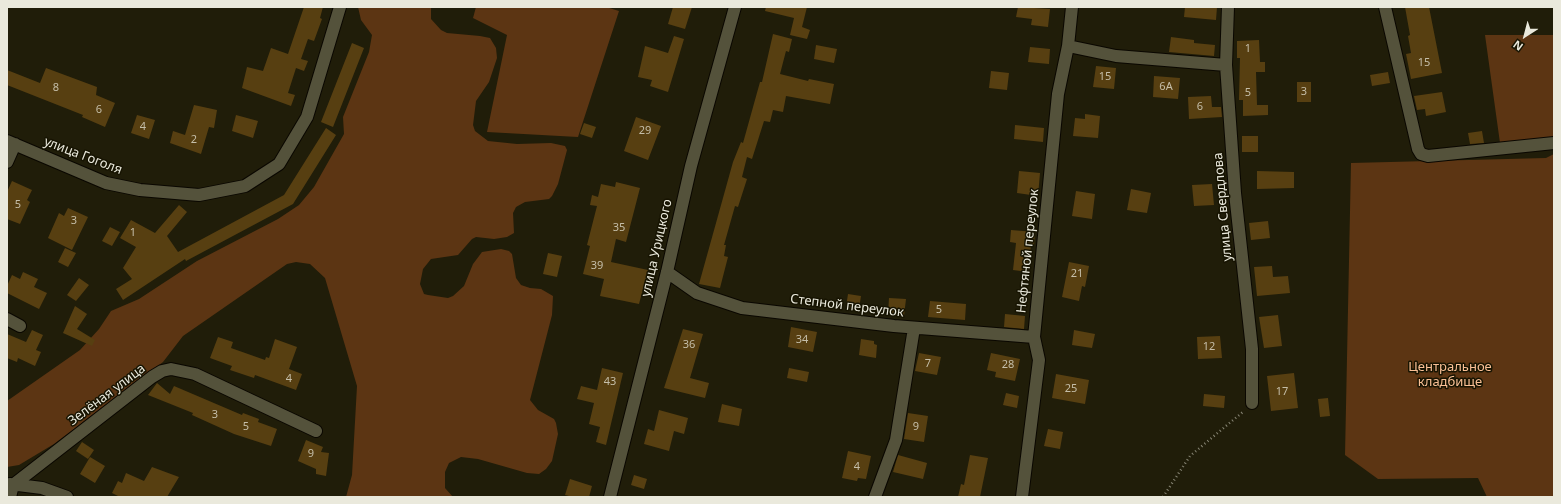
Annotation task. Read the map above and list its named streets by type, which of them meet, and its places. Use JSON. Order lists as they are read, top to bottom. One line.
{"streets":{"street":["улица Гоголя","улица Свердлова","улица Урицкого","Нефтяной переулок","Степной переулок","Зелёная улица"]},"crossings":[["улица Урицкого","Степной переулок"],["Нефтяной переулок","Степной переулок"]],"parks":["Центральное кладбище"],"house_numbers":["1","15","15","6А","8","3","5","6","6","4","29","2","5","3","35","1","39","21","5","34","36","12","7","28","4","43","25","17","3","5","9","9","4"],"north":"bottom left"}
